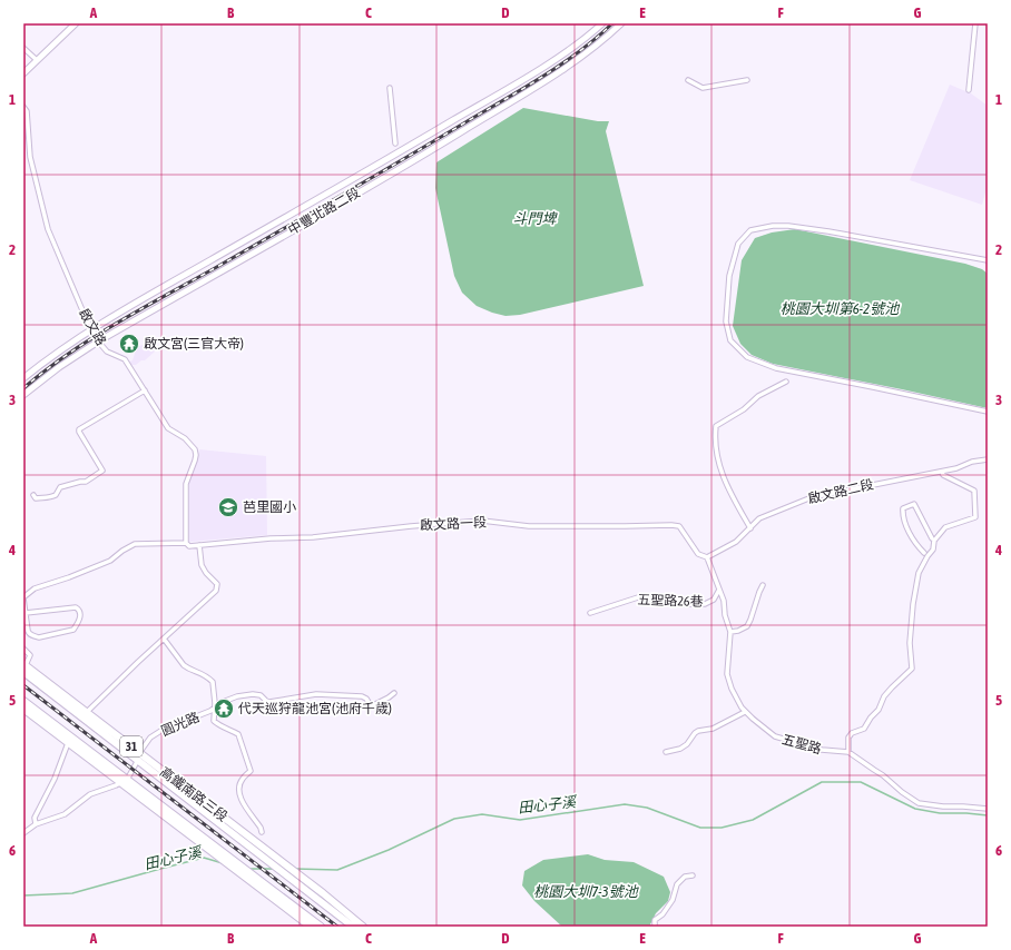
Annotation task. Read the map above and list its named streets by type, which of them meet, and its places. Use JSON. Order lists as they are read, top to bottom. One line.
{"streets":{"main road":["中豐北路二段","31","高鐵南路三段"],"street":["啟文路","啟文路二段","啟文路一段","五聖路26巷","圓光路","五聖路"]},"crossings":[["中豐北路二段","啟文路"],["啟文路","啟文路一段"],["啟文路二段","啟文路一段"],["啟文路二段","五聖路"],["啟文路一段","五聖路"],["五聖路26巷","五聖路"],["圓光路","31"],["圓光路","高鐵南路三段"]],"water":["斗門埤","桃園大圳第6-2號池","田心子溪","桃園大圳7-3號池"],"places":{"temple":["啟文宮(三官大帝)","代天巡狩龍池宮(池府千歲)"],"school or university":["芭里國小"]},"grid":{"columns":["A","B","C","D","E","F","G"],"rows":["1","2","3","4","5","6"]}}
